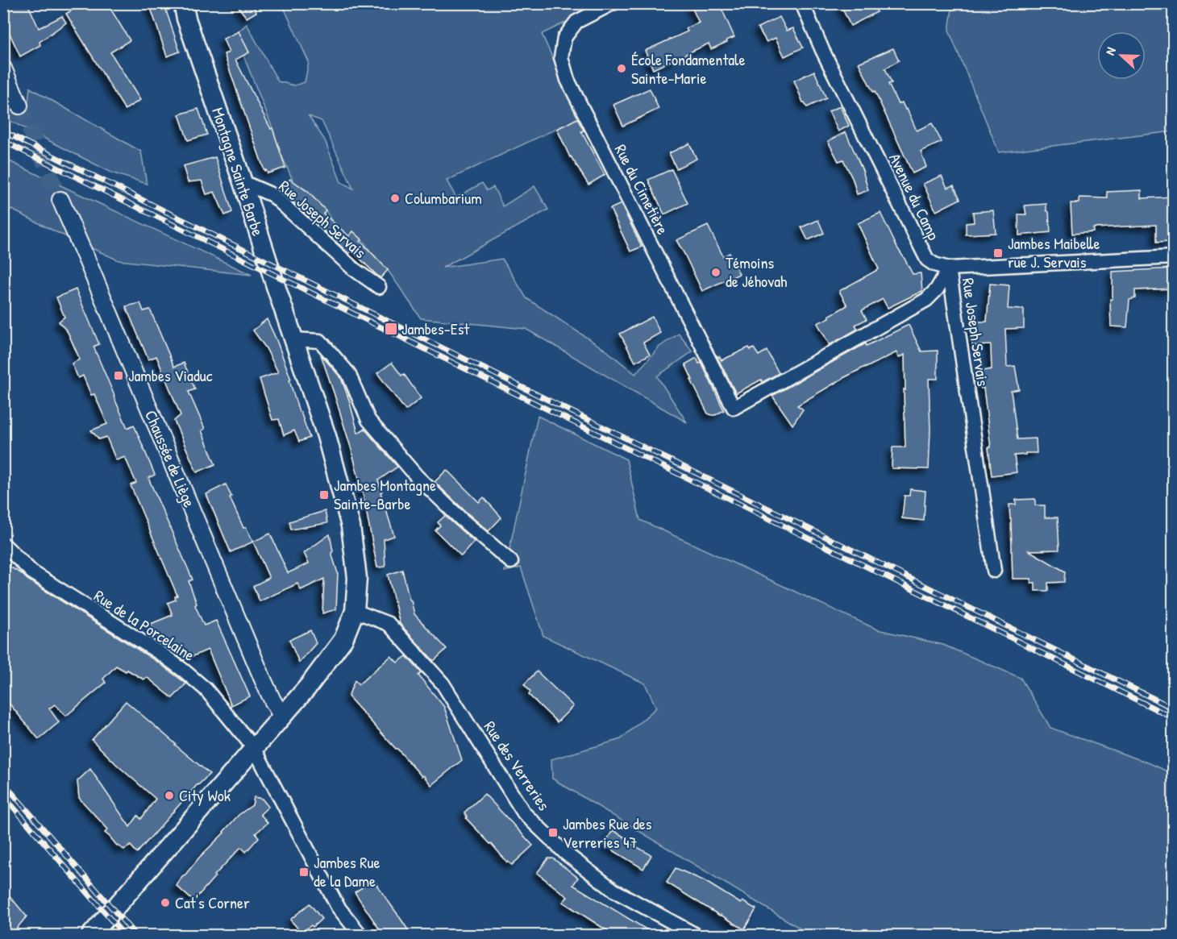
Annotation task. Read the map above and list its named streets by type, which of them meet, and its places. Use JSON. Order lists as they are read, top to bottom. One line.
{"streets":{"main road":["Montagne Sainte Barbe"],"street":["Rue du Cimetière","Avenue du Camp","Rue Joseph Servais","Chaussée de Liège","Rue de la Porcelaine","Rue des Verreries"]},"crossings":[["Montagne Sainte Barbe","Rue Joseph Servais"],["Montagne Sainte Barbe","Chaussée de Liège"],["Montagne Sainte Barbe","Rue de la Porcelaine"],["Montagne Sainte Barbe","Rue des Verreries"],["Rue du Cimetière","Rue Joseph Servais"],["Avenue du Camp","Rue Joseph Servais"]],"places":{"other":["École Fondamentale Sainte-Marie","Columbarium","Témoins de Jéhovah","City Wok","Cat's Corner"],"transit":["Jambes Maibelle rue J. Servais","Jambes-Est","Jambes Viaduc","Jambes Montagne Sainte-Barbe","Jambes Rue des Verreries 47","Jambes Rue de la Dame"]},"north":"left"}
